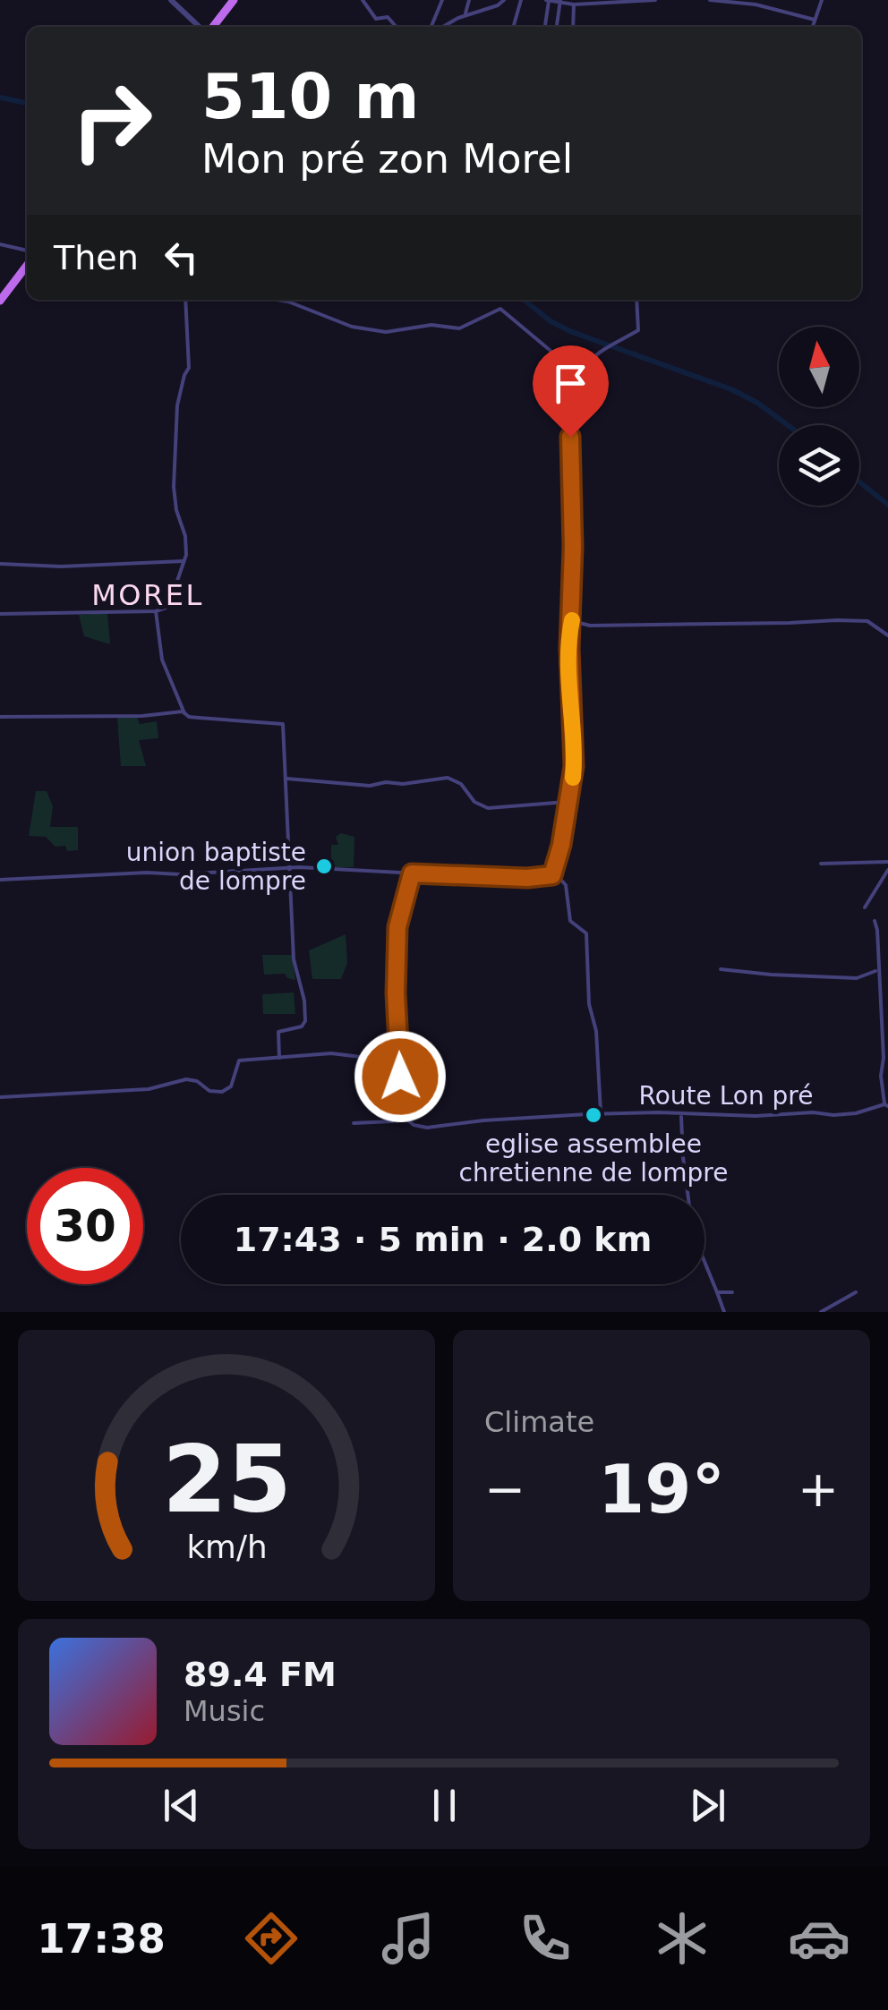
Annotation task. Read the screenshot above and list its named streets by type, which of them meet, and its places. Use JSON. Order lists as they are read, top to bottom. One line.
{"streets":{"street":["Route Lon pré"]},"districts":["MOREL"],"places":["union baptiste de lompre","eglise assemblee chretienne de lompre"],"north":"top","page":{"turn":["510 m","Mon pré zon Morel"],"then":"Then","limit":"30","trip":"17:43 · 5 min · 2.0 km","tile":"Climate","heat":["−","19°","+"],"song":["89.4 FM","Music"],"tabs":"17:38","gauge":["25","km/h"]}}
